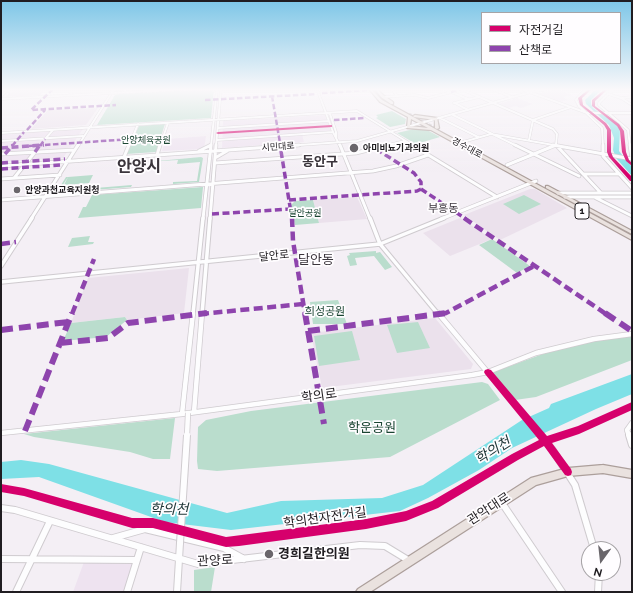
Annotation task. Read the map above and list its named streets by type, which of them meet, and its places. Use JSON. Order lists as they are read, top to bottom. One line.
{"streets":{"main road":["경수대로","1","관악대로"],"street":["시민대로","달안로","학의로","관양로"],"cycle path":["학의천자전거길"]},"crossings":[["시민대로","경수대로"],["경수대로","달안로"],["관악대로","관양로"]],"districts":["동안구","안양시","부흥동","달안동"],"water":["학의천"],"parks":["안양체육공원","달안공원","희성공원","학운공원"],"places":["아미비뇨기과의원","안양과천교육지원청","경희길한의원"],"legend":["자전거길","산책로"],"north":"bottom"}
